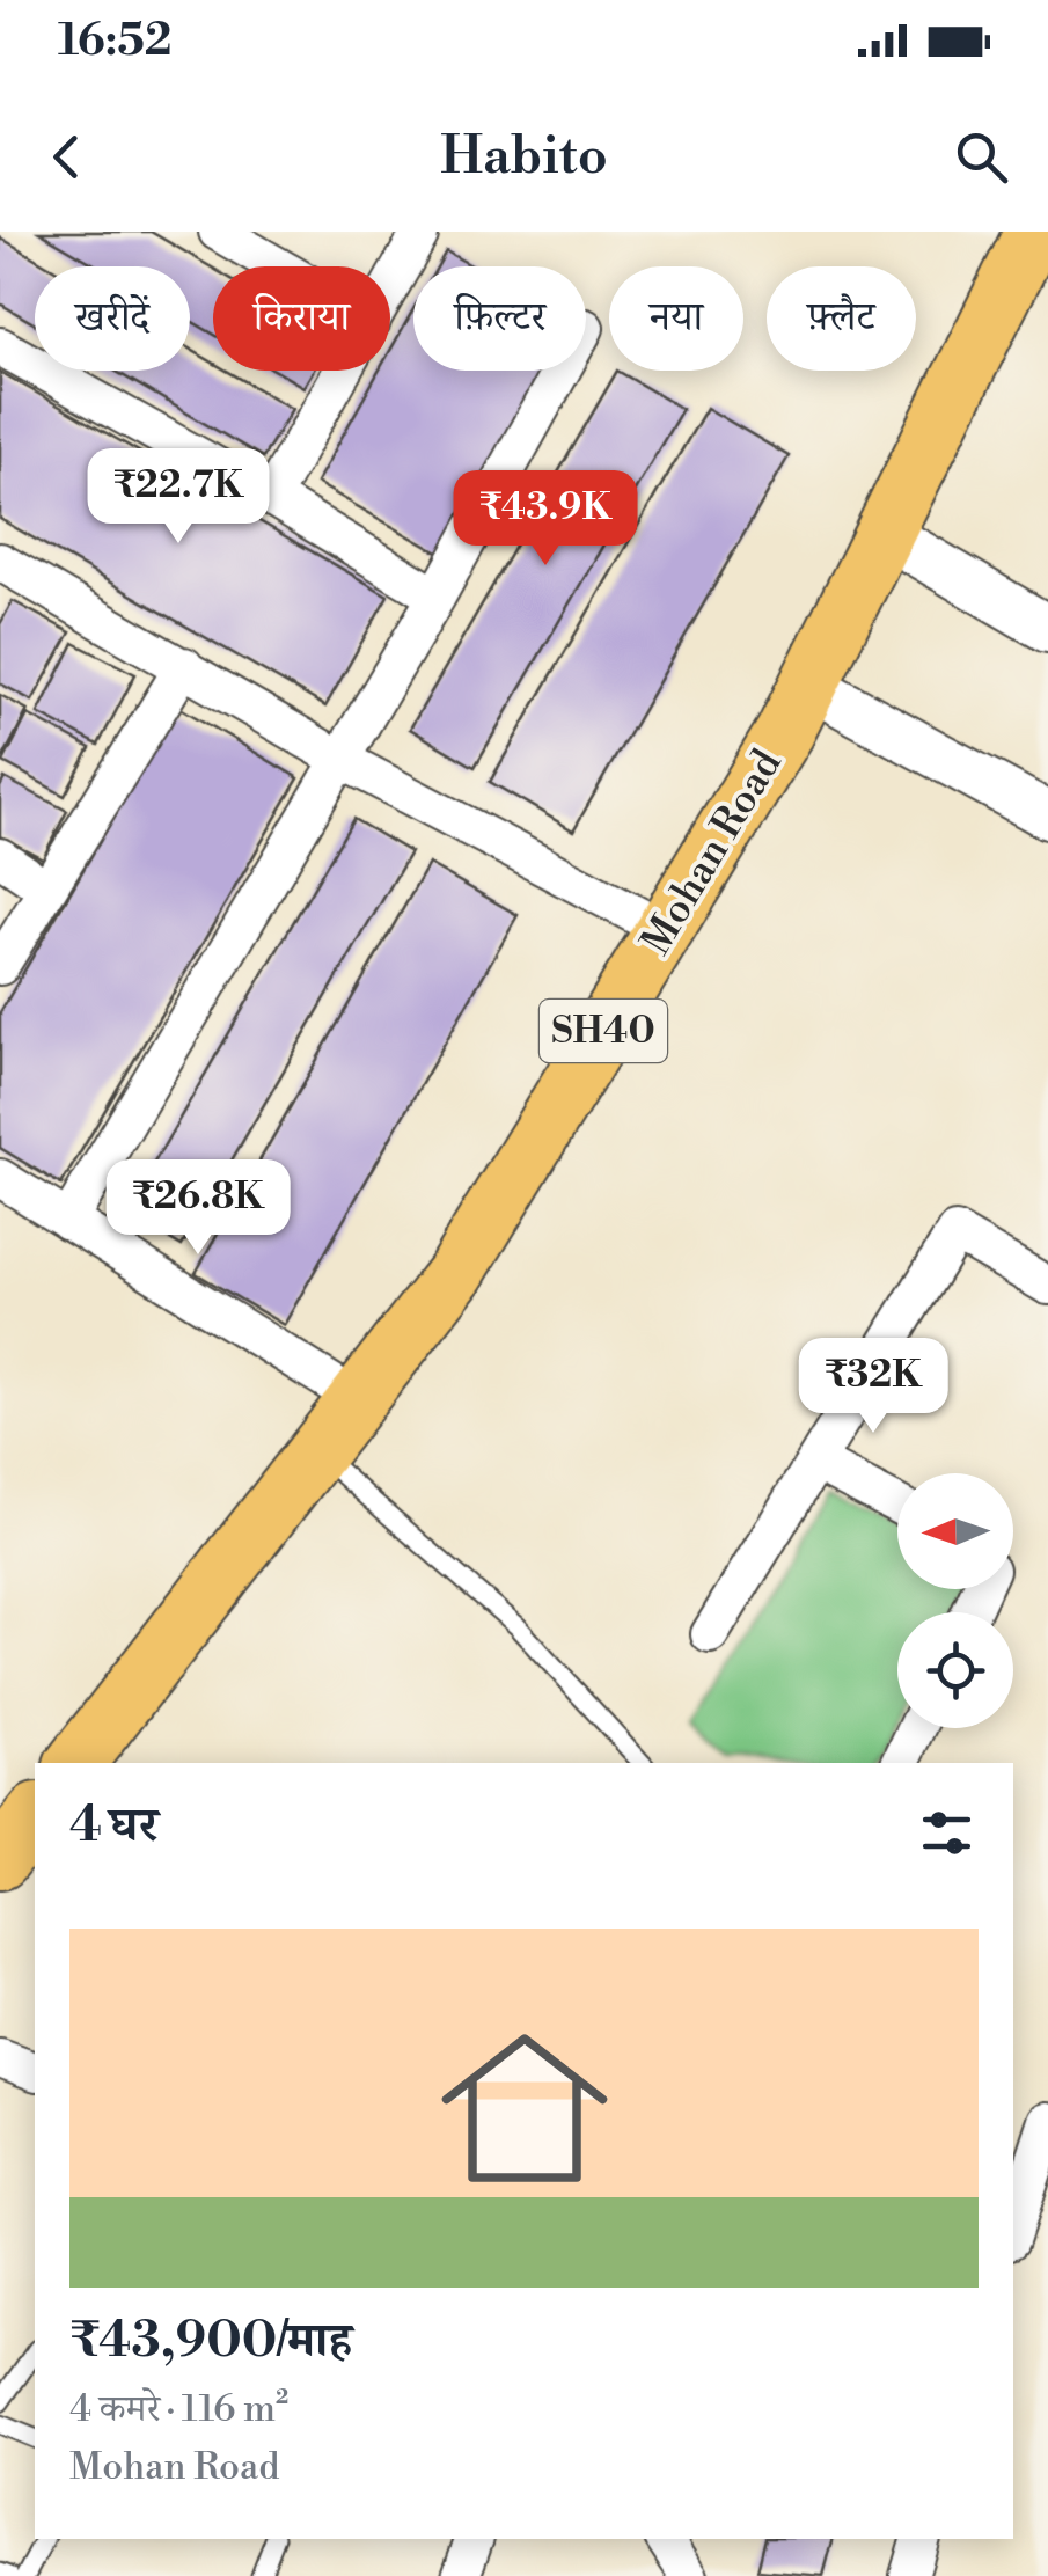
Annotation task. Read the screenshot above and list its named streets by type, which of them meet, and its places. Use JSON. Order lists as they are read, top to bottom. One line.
{"streets":{"main road":["Mohan Road","SH40"]},"north":"left","page":{"status":"16:52","header":"Habito","chip":["खरीदें","किराया","फ़िल्टर","नया","फ़्लैट"],"price":["₹22.7K","₹43.9K","₹26.8K","₹32K"],"heading":"4 घर","list":[{"name":"₹43,900/माह","note":"4 कमरे · 116 m² · Mohan Road"}]}}
